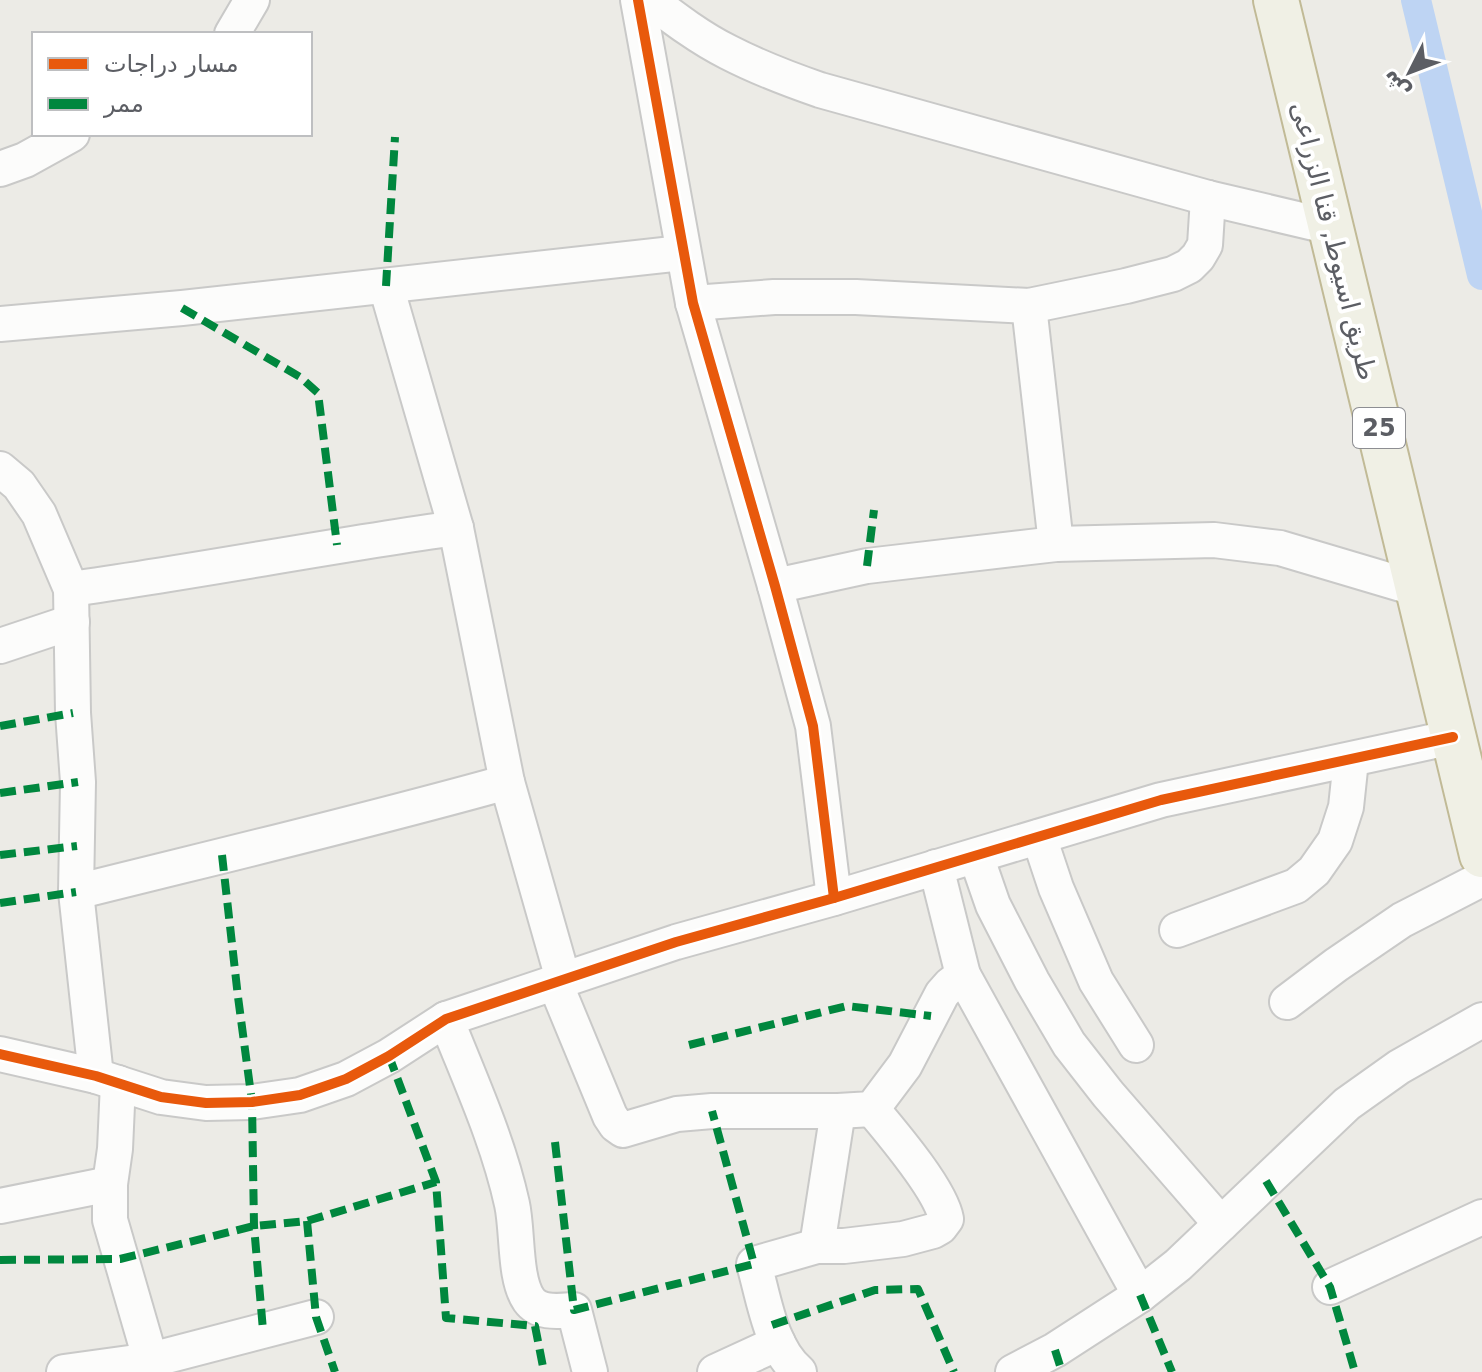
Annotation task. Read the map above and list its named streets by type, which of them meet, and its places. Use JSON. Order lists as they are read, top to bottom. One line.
{"streets":{"highway":["طريق اسيوط, قنا الزراعى","25"]},"legend":["مسار دراجات","ممر"],"north":"bottom left"}
